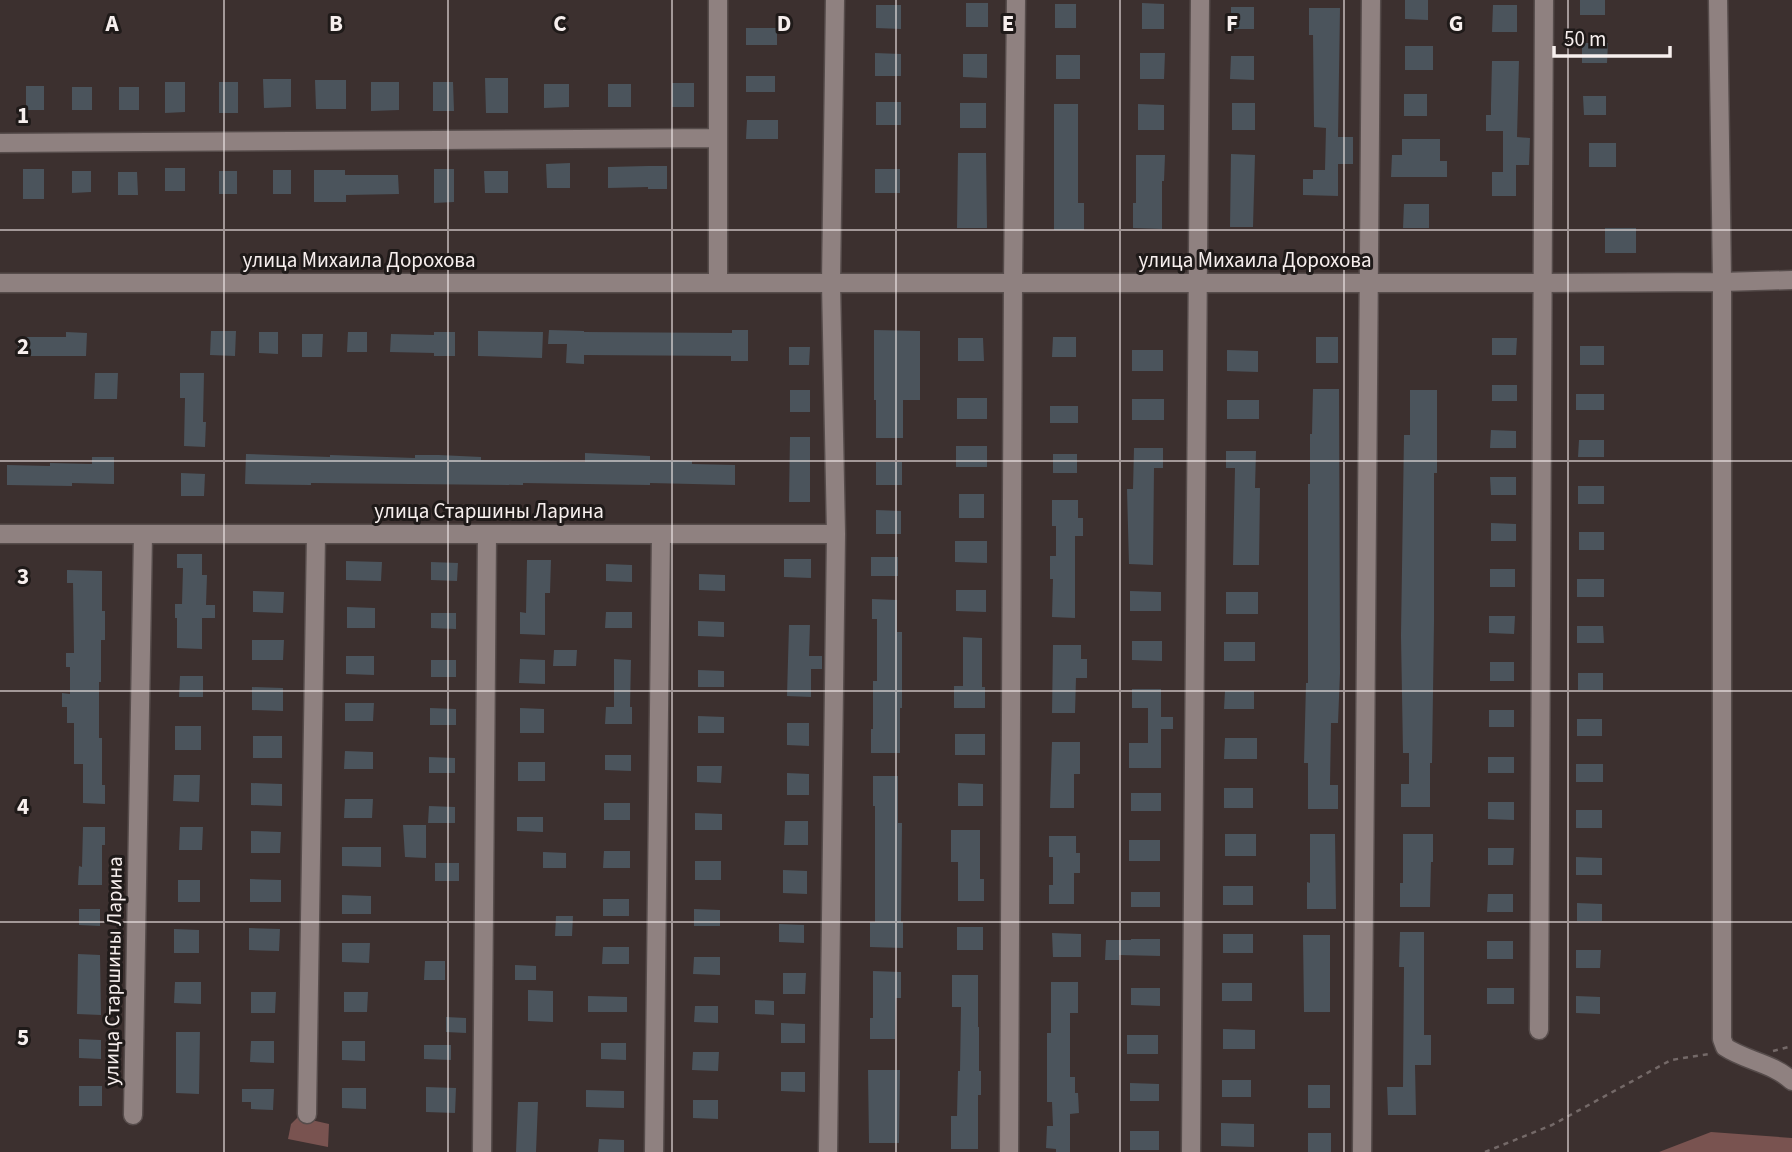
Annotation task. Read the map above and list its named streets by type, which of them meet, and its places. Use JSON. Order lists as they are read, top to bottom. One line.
{"streets":{"street":["улица Михаила Дорохова","улица Старшины Ларина"]},"scale_bar":"50 m","grid":{"columns":["A","B","C","D","E","F","G"],"rows":["1","2","3","4","5"]}}
